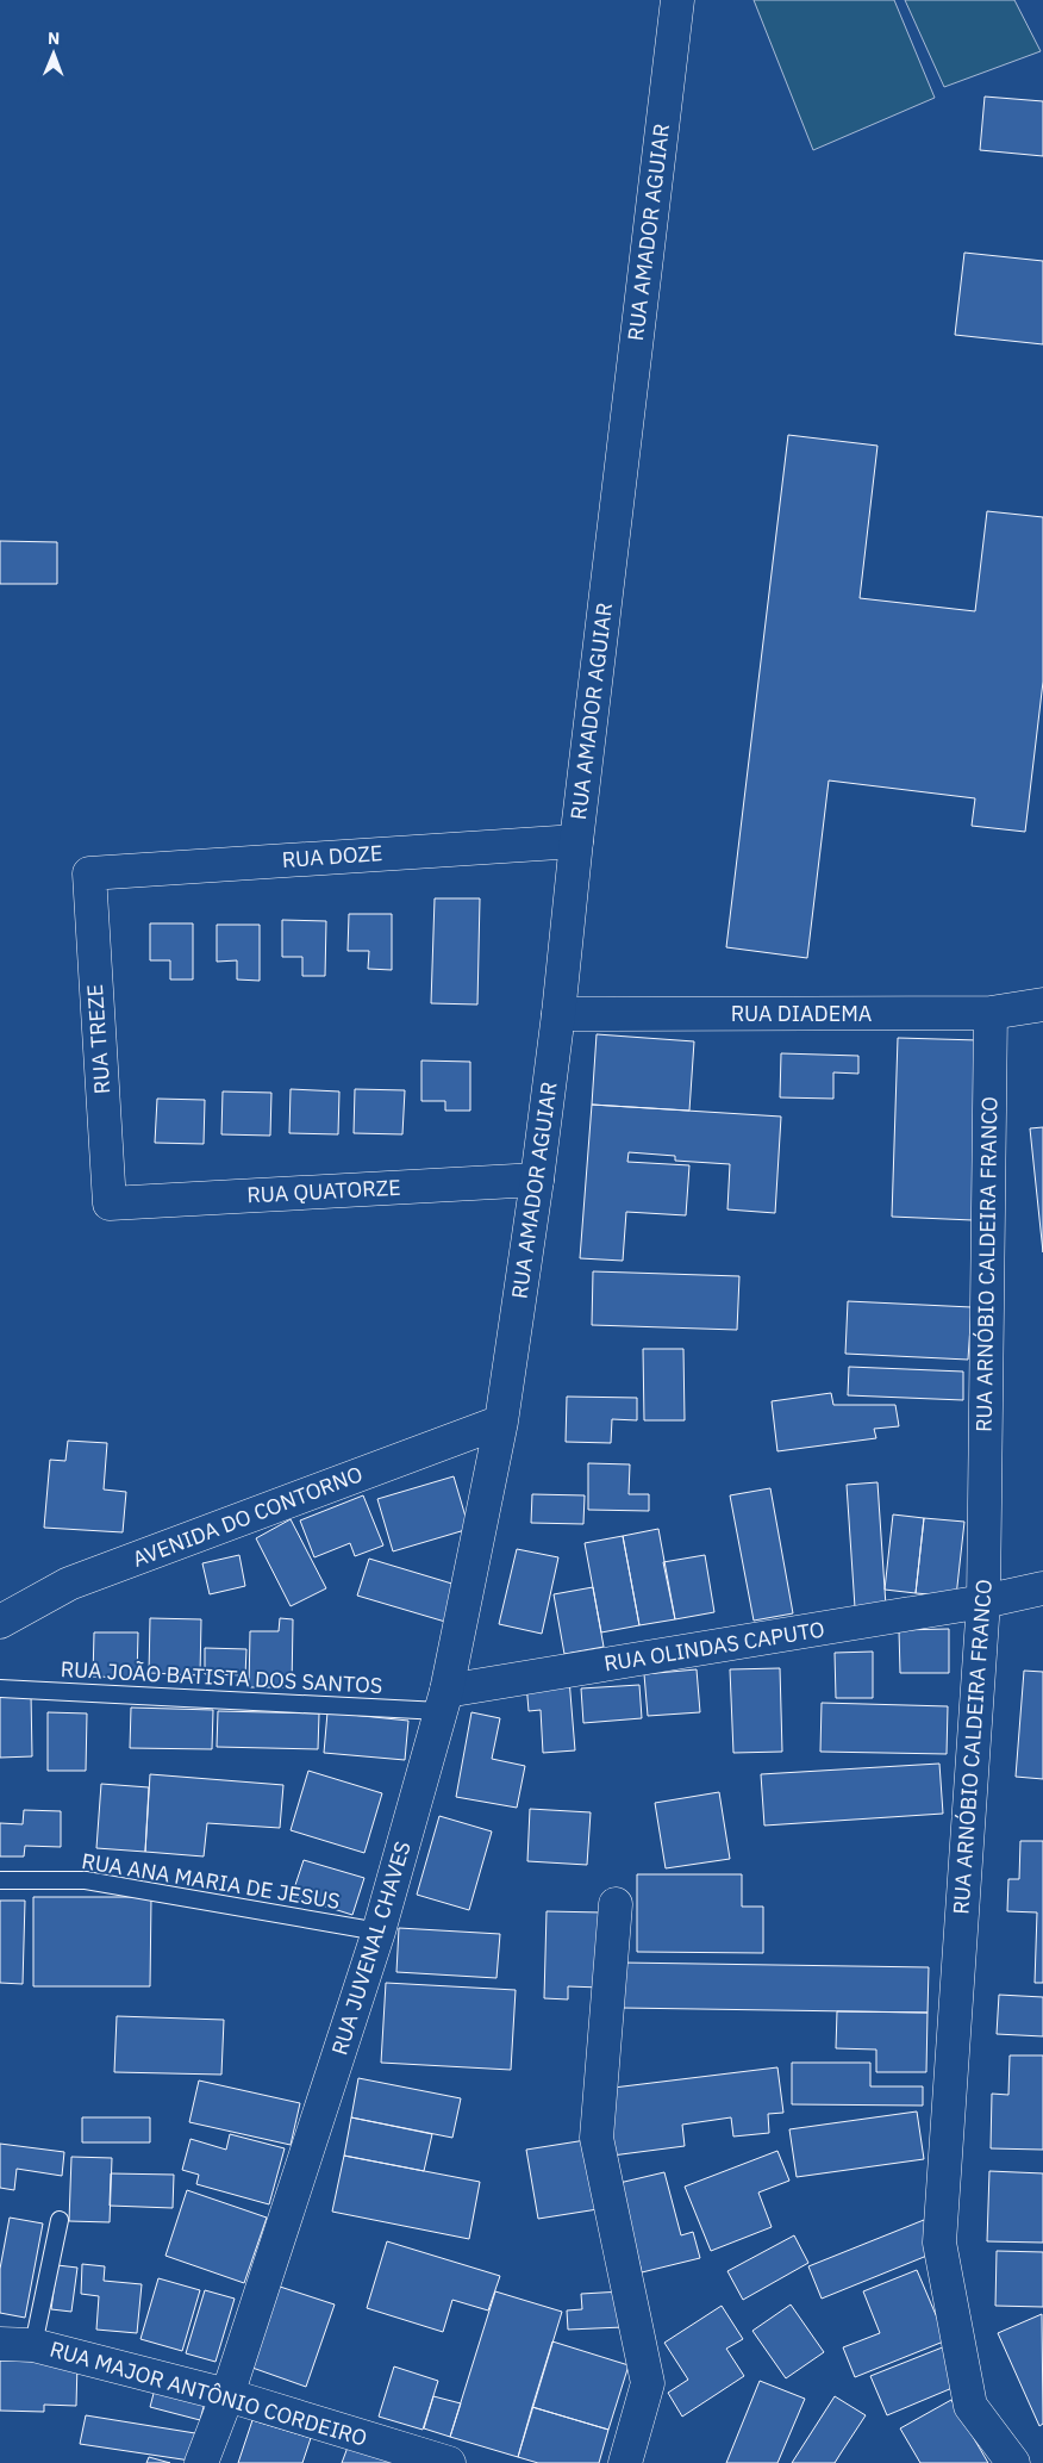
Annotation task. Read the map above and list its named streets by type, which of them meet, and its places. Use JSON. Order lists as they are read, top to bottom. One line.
{"streets":{"street":["RUA AMADOR AGUIAR","RUA DOZE","RUA DIADEMA","RUA TREZE","RUA QUATORZE","RUA ARNÓBIO CALDEIRA FRANCO","AVENIDA DO CONTORNO","RUA OLINDAS CAPUTO","RUA JUVENAL CHAVES","RUA MAJOR ANTÔNIO CORDEIRO"],"lane":["RUA JOÃO BATISTA DOS SANTOS","RUA ANA MARIA DE JESUS"]},"crossings":[["RUA AMADOR AGUIAR","RUA DOZE"],["RUA AMADOR AGUIAR","RUA DIADEMA"],["RUA AMADOR AGUIAR","RUA QUATORZE"],["RUA AMADOR AGUIAR","AVENIDA DO CONTORNO"],["RUA AMADOR AGUIAR","RUA JUVENAL CHAVES"],["RUA DOZE","RUA TREZE"],["RUA DIADEMA","RUA ARNÓBIO CALDEIRA FRANCO"],["RUA TREZE","RUA QUATORZE"],["RUA ARNÓBIO CALDEIRA FRANCO","RUA OLINDAS CAPUTO"],["AVENIDA DO CONTORNO","RUA JUVENAL CHAVES"],["RUA OLINDAS CAPUTO","RUA JOÃO BATISTA DOS SANTOS"],["RUA OLINDAS CAPUTO","RUA JUVENAL CHAVES"],["RUA JOÃO BATISTA DOS SANTOS","RUA JUVENAL CHAVES"],["RUA ANA MARIA DE JESUS","RUA JUVENAL CHAVES"],["RUA JUVENAL CHAVES","RUA MAJOR ANTÔNIO CORDEIRO"]],"north":"top"}
